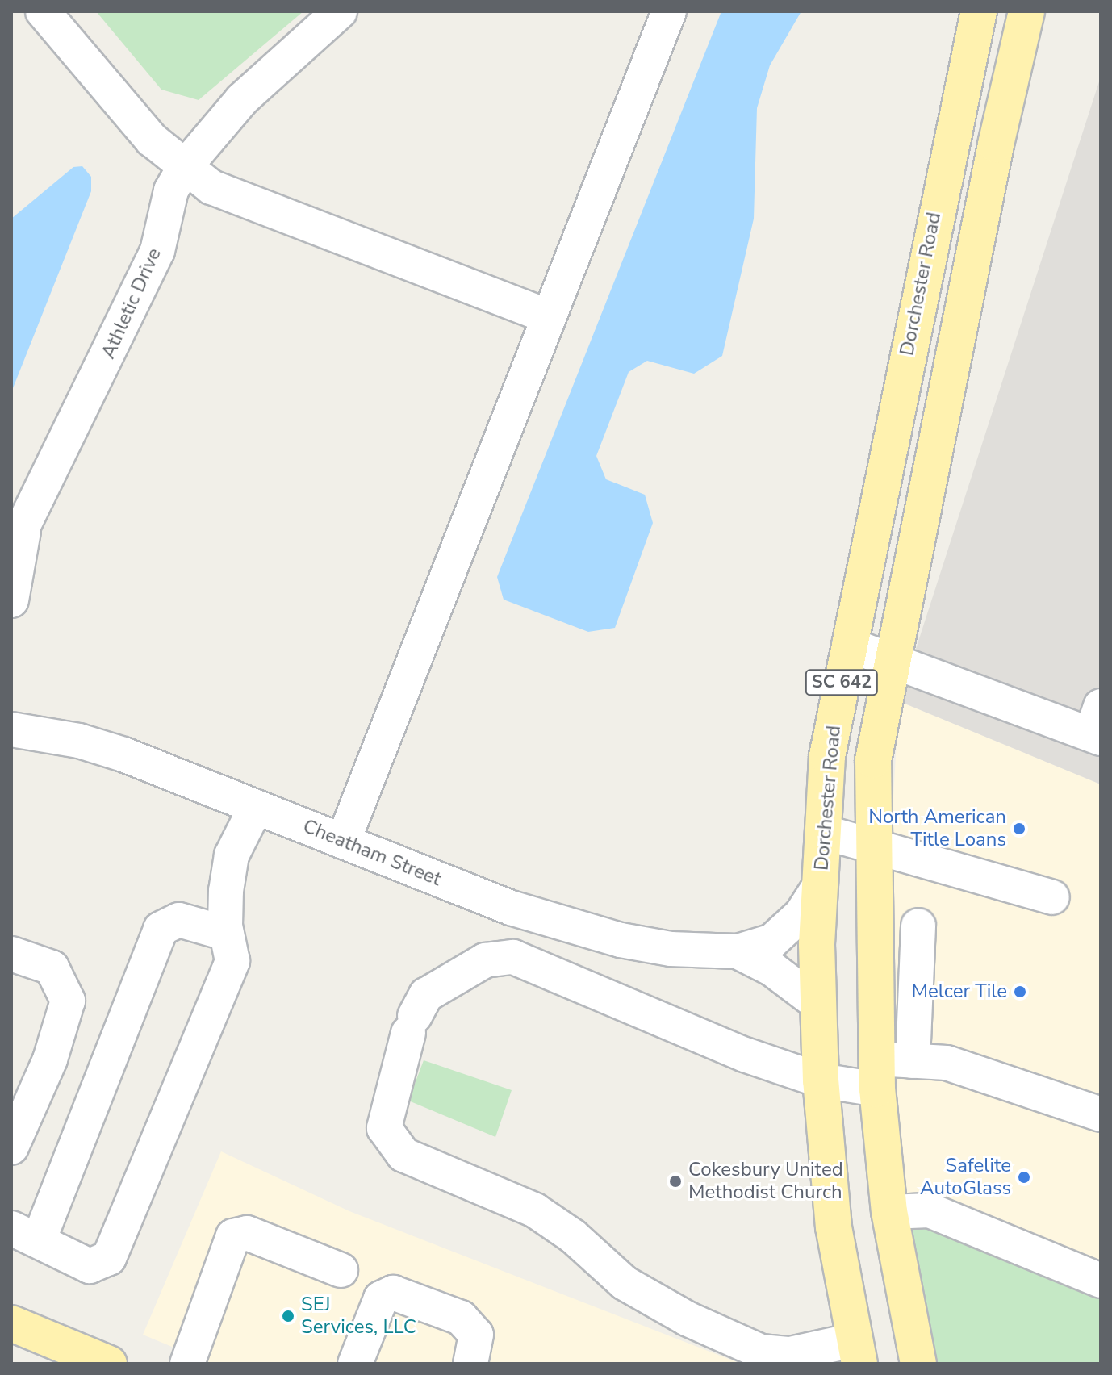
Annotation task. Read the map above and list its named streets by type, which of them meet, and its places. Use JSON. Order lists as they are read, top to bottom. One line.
{"streets":{"main road":["Dorchester Road","SC 642"],"street":["Athletic Drive","Cheatham Street"]},"crossings":[["Dorchester Road","Cheatham Street"]],"places":["North American Title Loans","Melcer Tile","Safelite AutoGlass","Cokesbury United Methodist Church","SEJ Services, LLC"]}
